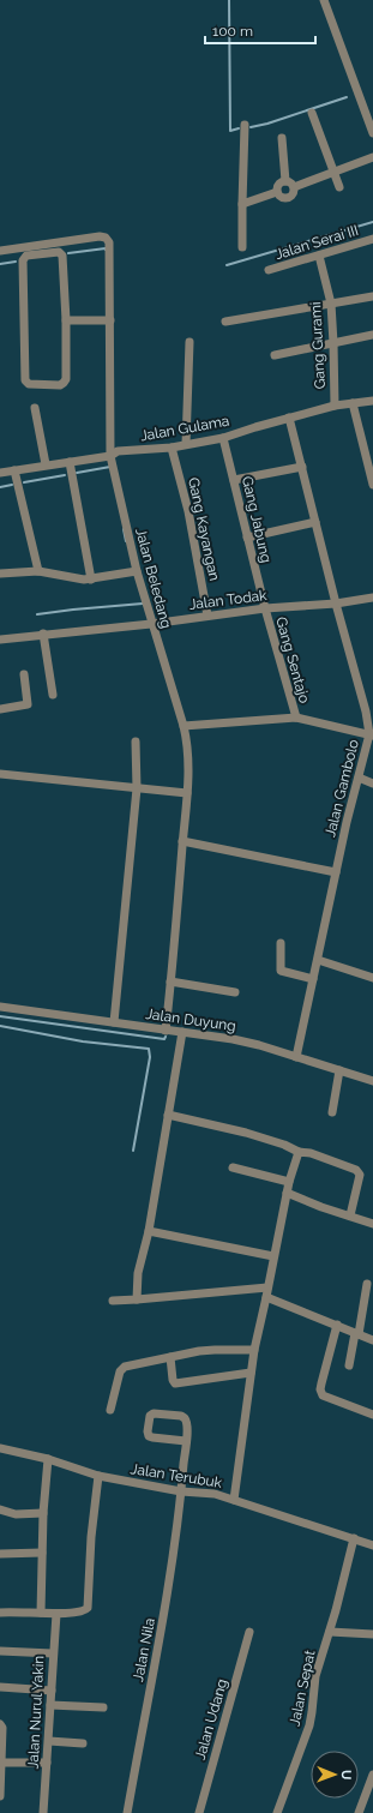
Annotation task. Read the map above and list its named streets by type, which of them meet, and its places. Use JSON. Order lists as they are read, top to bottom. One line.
{"streets":{"street":["Jalan Serai III","Gang Gurami","Jalan Gulama","Gang Jabung","Gang Kayangan","Jalan Beledang","Jalan Todak","Gang Sentajo","Jalan Gambolo","Jalan Duyung","Jalan Terubuk","Jalan Nila","Jalan Sepat","Jalan Nurul Yakin","Jalan Udang"]},"crossings":[["Jalan Serai III","Gang Gurami"],["Gang Gurami","Jalan Gulama"],["Jalan Gulama","Gang Jabung"],["Jalan Gulama","Gang Kayangan"],["Jalan Gulama","Jalan Beledang"],["Jalan Gulama","Jalan Gambolo"],["Gang Jabung","Jalan Todak"],["Gang Jabung","Gang Sentajo"],["Gang Kayangan","Jalan Todak"],["Jalan Beledang","Jalan Todak"],["Jalan Beledang","Jalan Duyung"],["Jalan Todak","Gang Sentajo"],["Jalan Todak","Jalan Gambolo"],["Jalan Gambolo","Jalan Duyung"],["Jalan Terubuk","Jalan Nila"],["Jalan Terubuk","Jalan Sepat"]],"scale_bar":"100 m","north":"right"}
